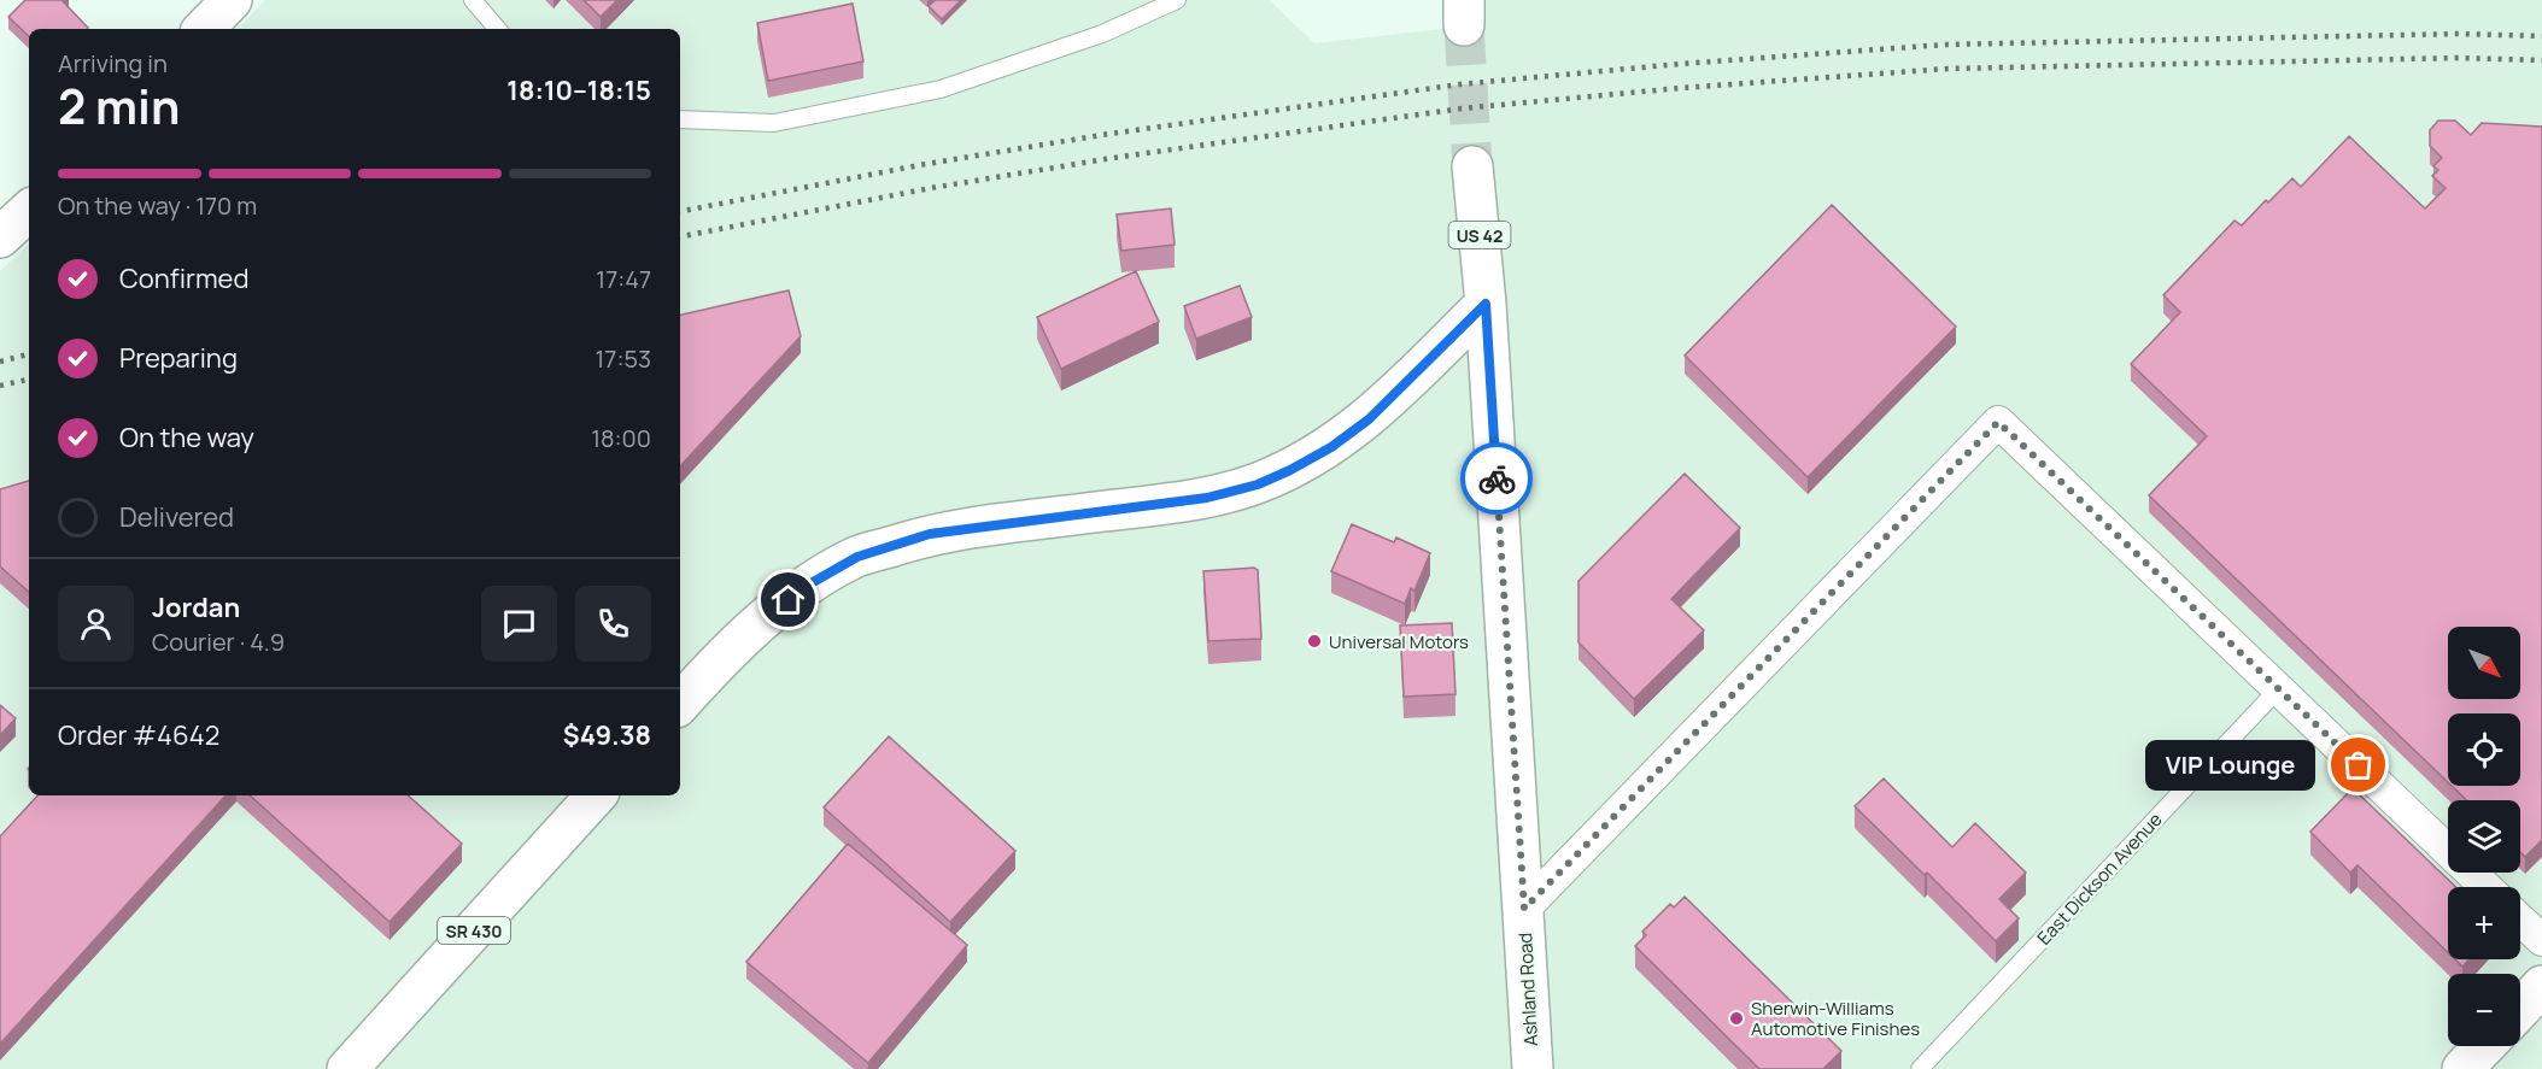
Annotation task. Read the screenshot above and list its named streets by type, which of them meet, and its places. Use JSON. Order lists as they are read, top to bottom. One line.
{"streets":{"main road":["US 42","SR 430","Ashland Road"],"lane":["East Dickson Avenue"]},"crossings":[["US 42","Ashland Road"]],"places":["Universal Motors","VIP Lounge","Sherwin-Williams Automotive Finishes"],"north":"bottom right","page":{"heading":["2 min","Arriving in","18:10–18:15"],"panel":["Jordan","Courier · 4.9","Order #4642","$49.38"],"bar":"On the way · 170 m","list":[["Confirmed","17:47"],["Preparing","17:53"],["On the way","18:00"],"Delivered"],"map_buttons":["+","−"],"bubble":"VIP Lounge"}}
